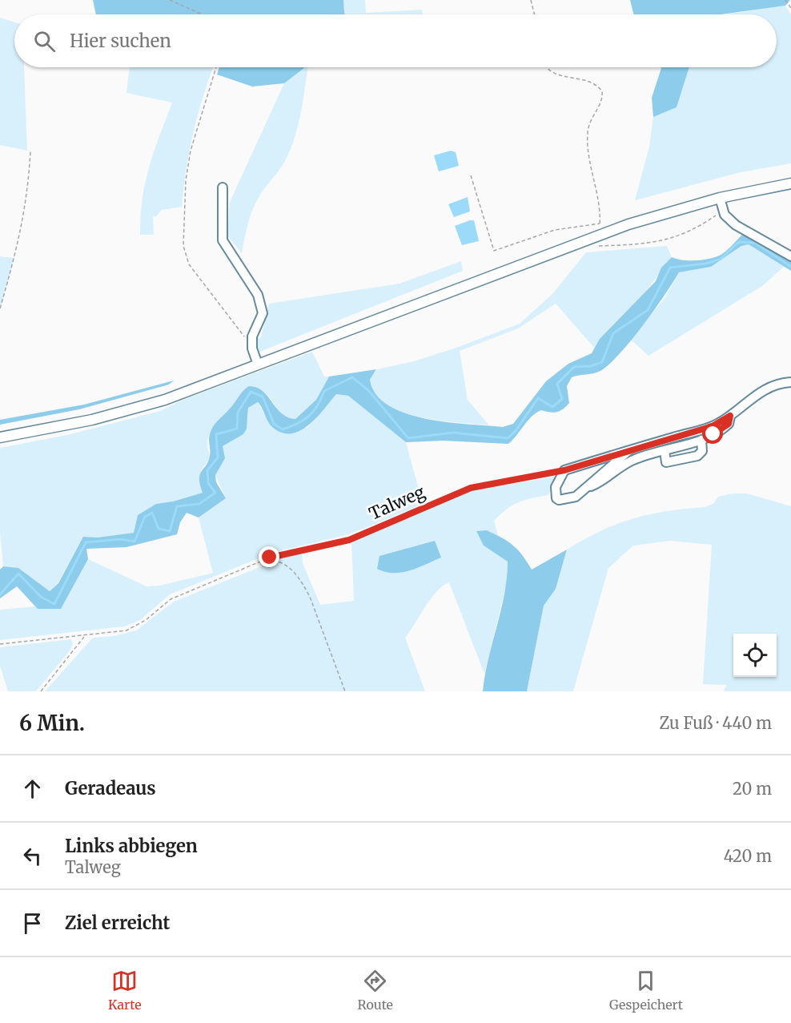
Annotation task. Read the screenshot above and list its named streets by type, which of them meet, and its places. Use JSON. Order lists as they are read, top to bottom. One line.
{"streets":{"path":["Talweg"]},"page":{"search":"Hier suchen","heading":["6 Min.","Zu Fuß · 440 m"],"list":[["Geradeaus","20 m"],["Links abbiegen","Talweg","420 m"],"Ziel erreicht"],"nav":["Karte","Route","Gespeichert"]}}
